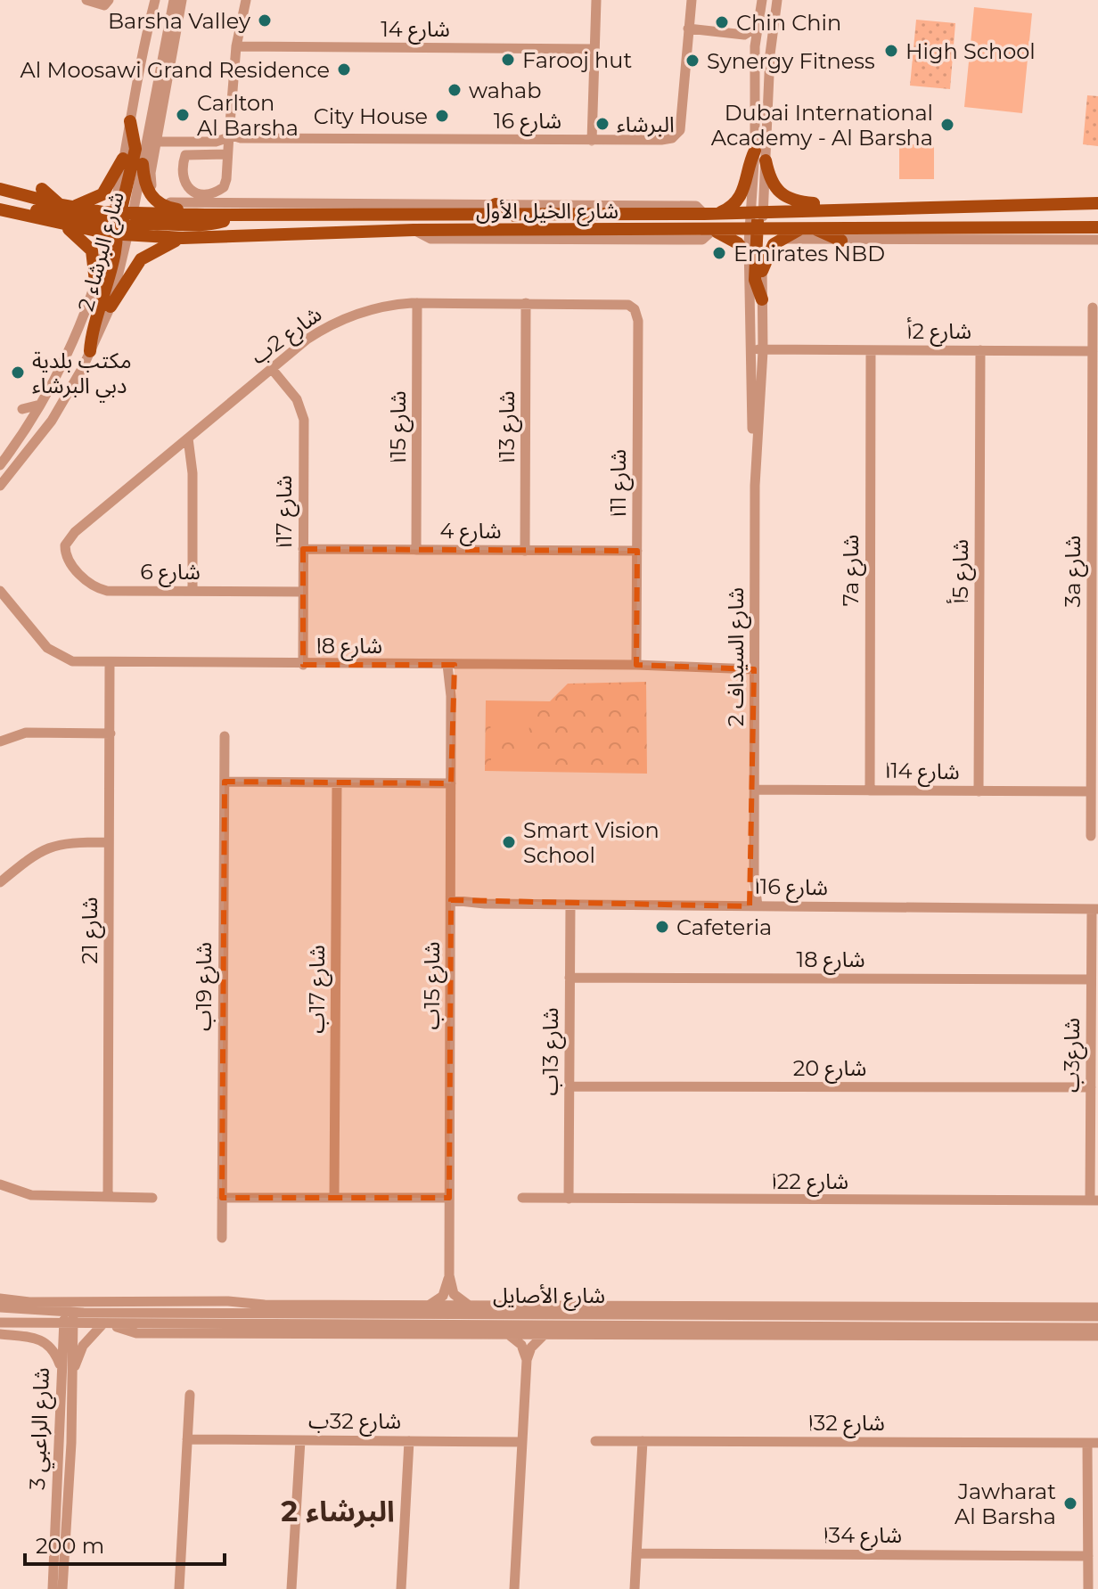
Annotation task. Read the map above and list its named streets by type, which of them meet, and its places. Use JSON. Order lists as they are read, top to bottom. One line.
{"streets":{"main road":["شارع الخيل الأول"],"street":["شارع 14","شارع 16","شارع البرشاء 2","شارع 2أ","شارع 2ب","شارع 15ا","شارع 13ا","شارع 11ا","شارع 17ا","شارع 4","7a شارع","شارع 6","شارع 5أ","3a شارع","شارع 8ا","شارع السيداف 2","شارع 14ا","شارع 16ا","شارع 21","شارع 18","شارع 15ب","شارع 19ب","شارع 17ب","شارع 13ب","شارع3ب","شارع 20","شارع 22ا","شارع الأصايل","شارع 32ب","شارع 32ا","شارع الراعبي 3","شارع 34ا"]},"crossings":[["شارع الخيل الأول","شارع البرشاء 2"],["شارع الخيل الأول","شارع السيداف 2"],["شارع 2أ","7a شارع"],["شارع 2أ","شارع 5أ"],["شارع 2أ","3a شارع"],["شارع 2أ","شارع السيداف 2"],["شارع 2ب","شارع 15ا"],["شارع 2ب","شارع 13ا"],["شارع 2ب","شارع 11ا"],["شارع 2ب","شارع 17ا"],["شارع 2ب","شارع 6"],["شارع 15ا","شارع 4"],["شارع 13ا","شارع 4"],["شارع 11ا","شارع 4"],["شارع 11ا","شارع 8ا"],["شارع 17ا","شارع 4"],["شارع 17ا","شارع 6"],["شارع 17ا","شارع 8ا"],["7a شارع","شارع 14ا"],["شارع 5أ","شارع 14ا"],["3a شارع","شارع 14ا"],["شارع 8ا","شارع السيداف 2"],["شارع 8ا","شارع 21"],["شارع 8ا","شارع 15ب"],["شارع السيداف 2","شارع 14ا"],["شارع السيداف 2","شارع 16ا"],["شارع 16ا","شارع 15ب"],["شارع 16ا","شارع 13ب"],["شارع 16ا","شارع3ب"],["شارع 18","شارع 13ب"],["شارع 18","شارع3ب"],["شارع 13ب","شارع 20"],["شارع 13ب","شارع 22ا"],["شارع3ب","شارع 20"],["شارع3ب","شارع 22ا"]],"districts":["البرشاء 2"],"places":["Barsha Valley","Chin Chin","High School","Farooj hut","Synergy Fitness","Al Moosawi Grand Residence","wahab","Carlton Al Barsha","City House","البرشاء","Dubai International Academy - Al Barsha","Emirates NBD","مكتب بلدية دبي البرشاء","Smart Vision School","Cafeteria","Jawharat Al Barsha"],"scale_bar":"200 m"}
